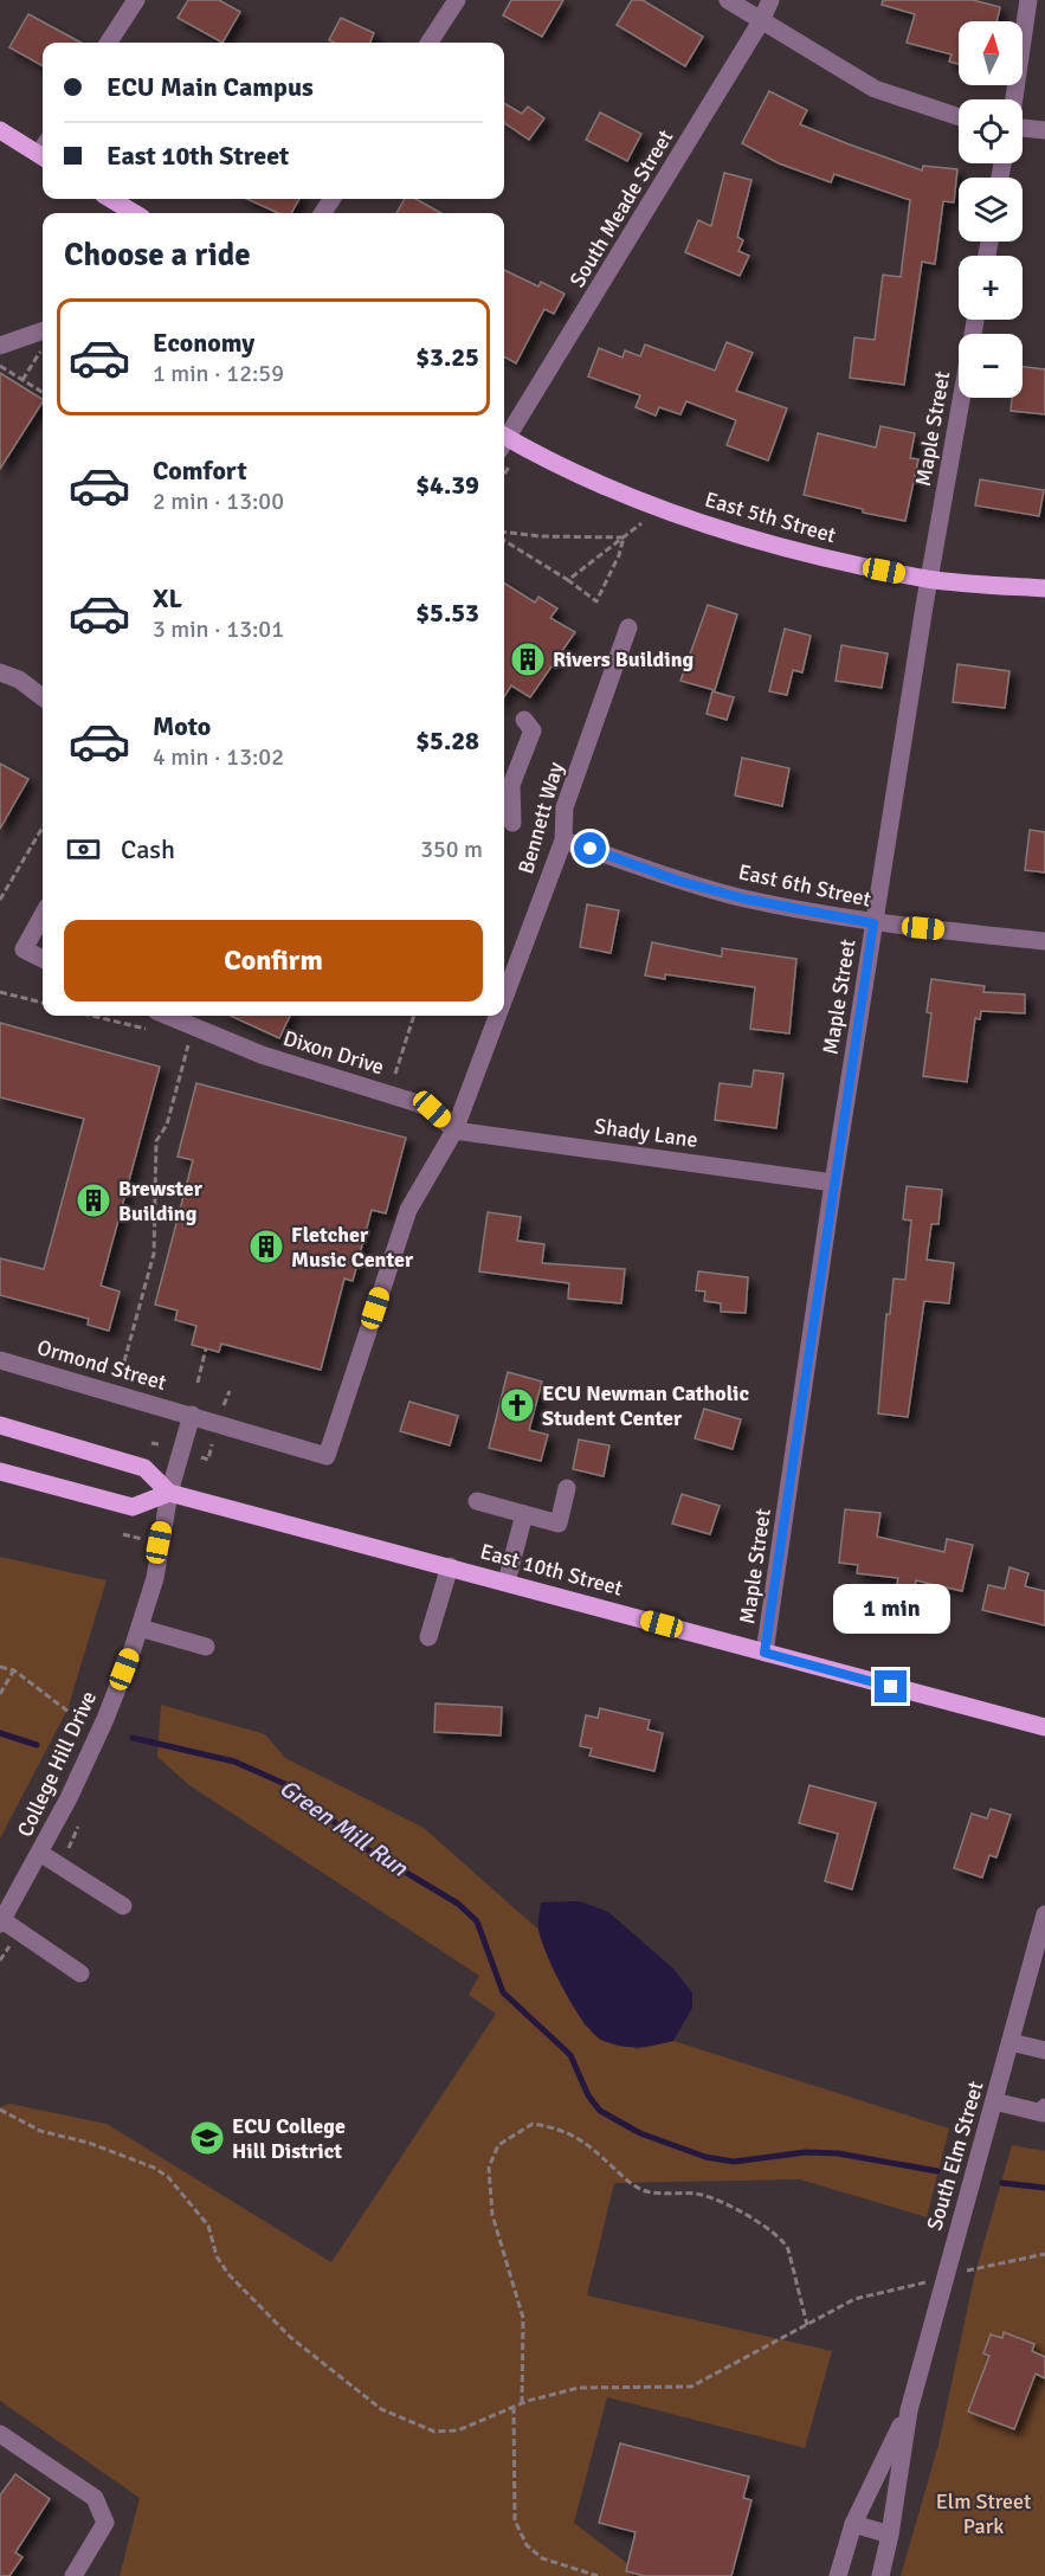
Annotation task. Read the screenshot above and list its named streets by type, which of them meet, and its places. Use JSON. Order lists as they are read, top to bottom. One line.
{"streets":{"main road":["East 5th Street","East 10th Street"],"street":["South Meade Street","Maple Street","Bennett Way","East 6th Street","Dixon Drive","Shady Lane","Ormond Street","College Hill Drive","South Elm Street"]},"crossings":[["Maple Street","East 5th Street"],["Maple Street","East 6th Street"],["Maple Street","Shady Lane"],["Maple Street","East 10th Street"],["Bennett Way","East 6th Street"],["Bennett Way","Dixon Drive"],["Bennett Way","Shady Lane"],["Bennett Way","Ormond Street"],["Dixon Drive","Shady Lane"],["East 10th Street","College Hill Drive"]],"water":["Green Mill Run"],"parks":["Elm Street Park"],"places":{"building":["Rivers Building","Brewster Building","Fletcher Music Center"],"church":["ECU Newman Catholic Student Center"],"school or university":["ECU College Hill District"]},"north":"top","page":{"map_buttons":["+","−"],"banner":["ECU Main Campus","East 10th Street"],"heading":"Choose a ride","list":[{"name":"Economy","note":"1 min · 12:59","value":"$3.25"},{"name":"Comfort","note":"2 min · 13:00","value":"$4.39"},{"name":"XL","note":"3 min · 13:01","value":"$5.53"},{"name":"Moto","note":"4 min · 13:02","value":"$5.28"}],"pay":["Cash","350 m"],"buttons":"Confirm","bubble":"1 min"}}
